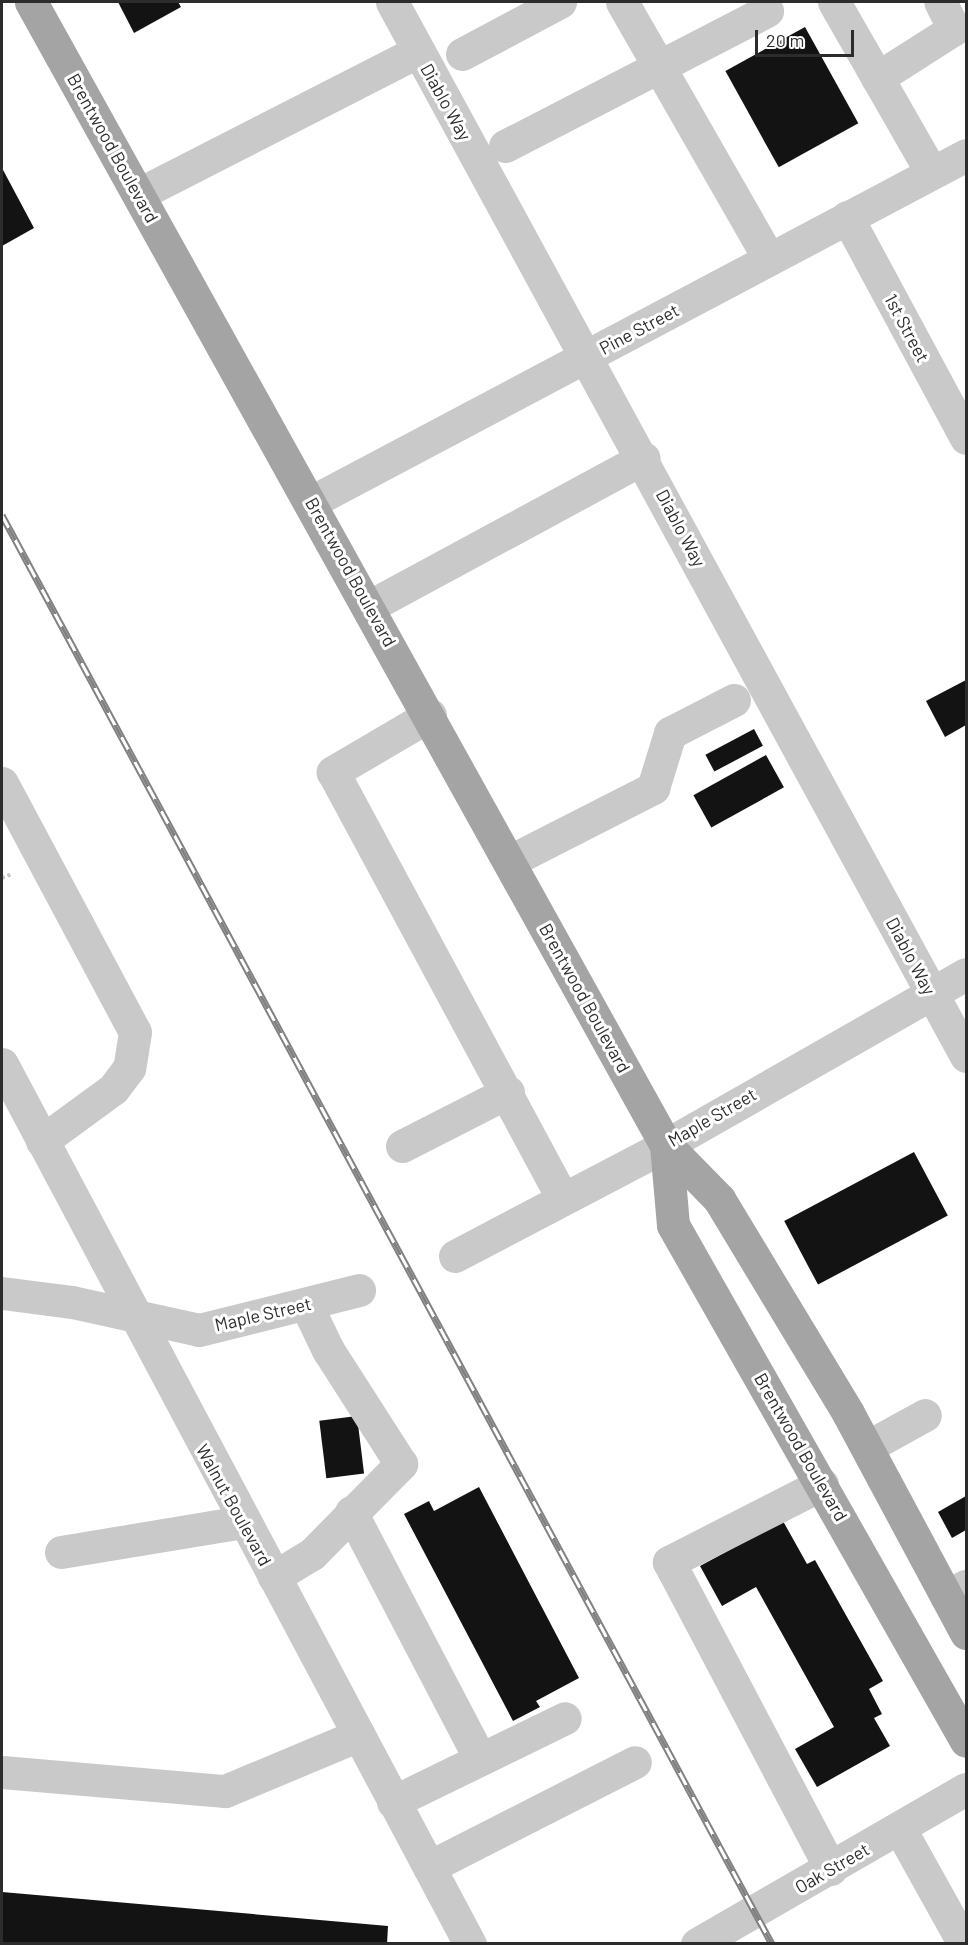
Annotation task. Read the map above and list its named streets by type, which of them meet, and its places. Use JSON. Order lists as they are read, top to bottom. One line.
{"streets":{"main road":["Brentwood Boulevard"],"street":["Diablo Way","1st Street","Pine Street","Maple Street","Walnut Boulevard","Oak Street"]},"crossings":[["Diablo Way","Pine Street"],["Diablo Way","Maple Street"],["Brentwood Boulevard","Pine Street"],["Brentwood Boulevard","Maple Street"],["1st Street","Pine Street"],["Maple Street","Walnut Boulevard"]],"scale_bar":"20 m"}
